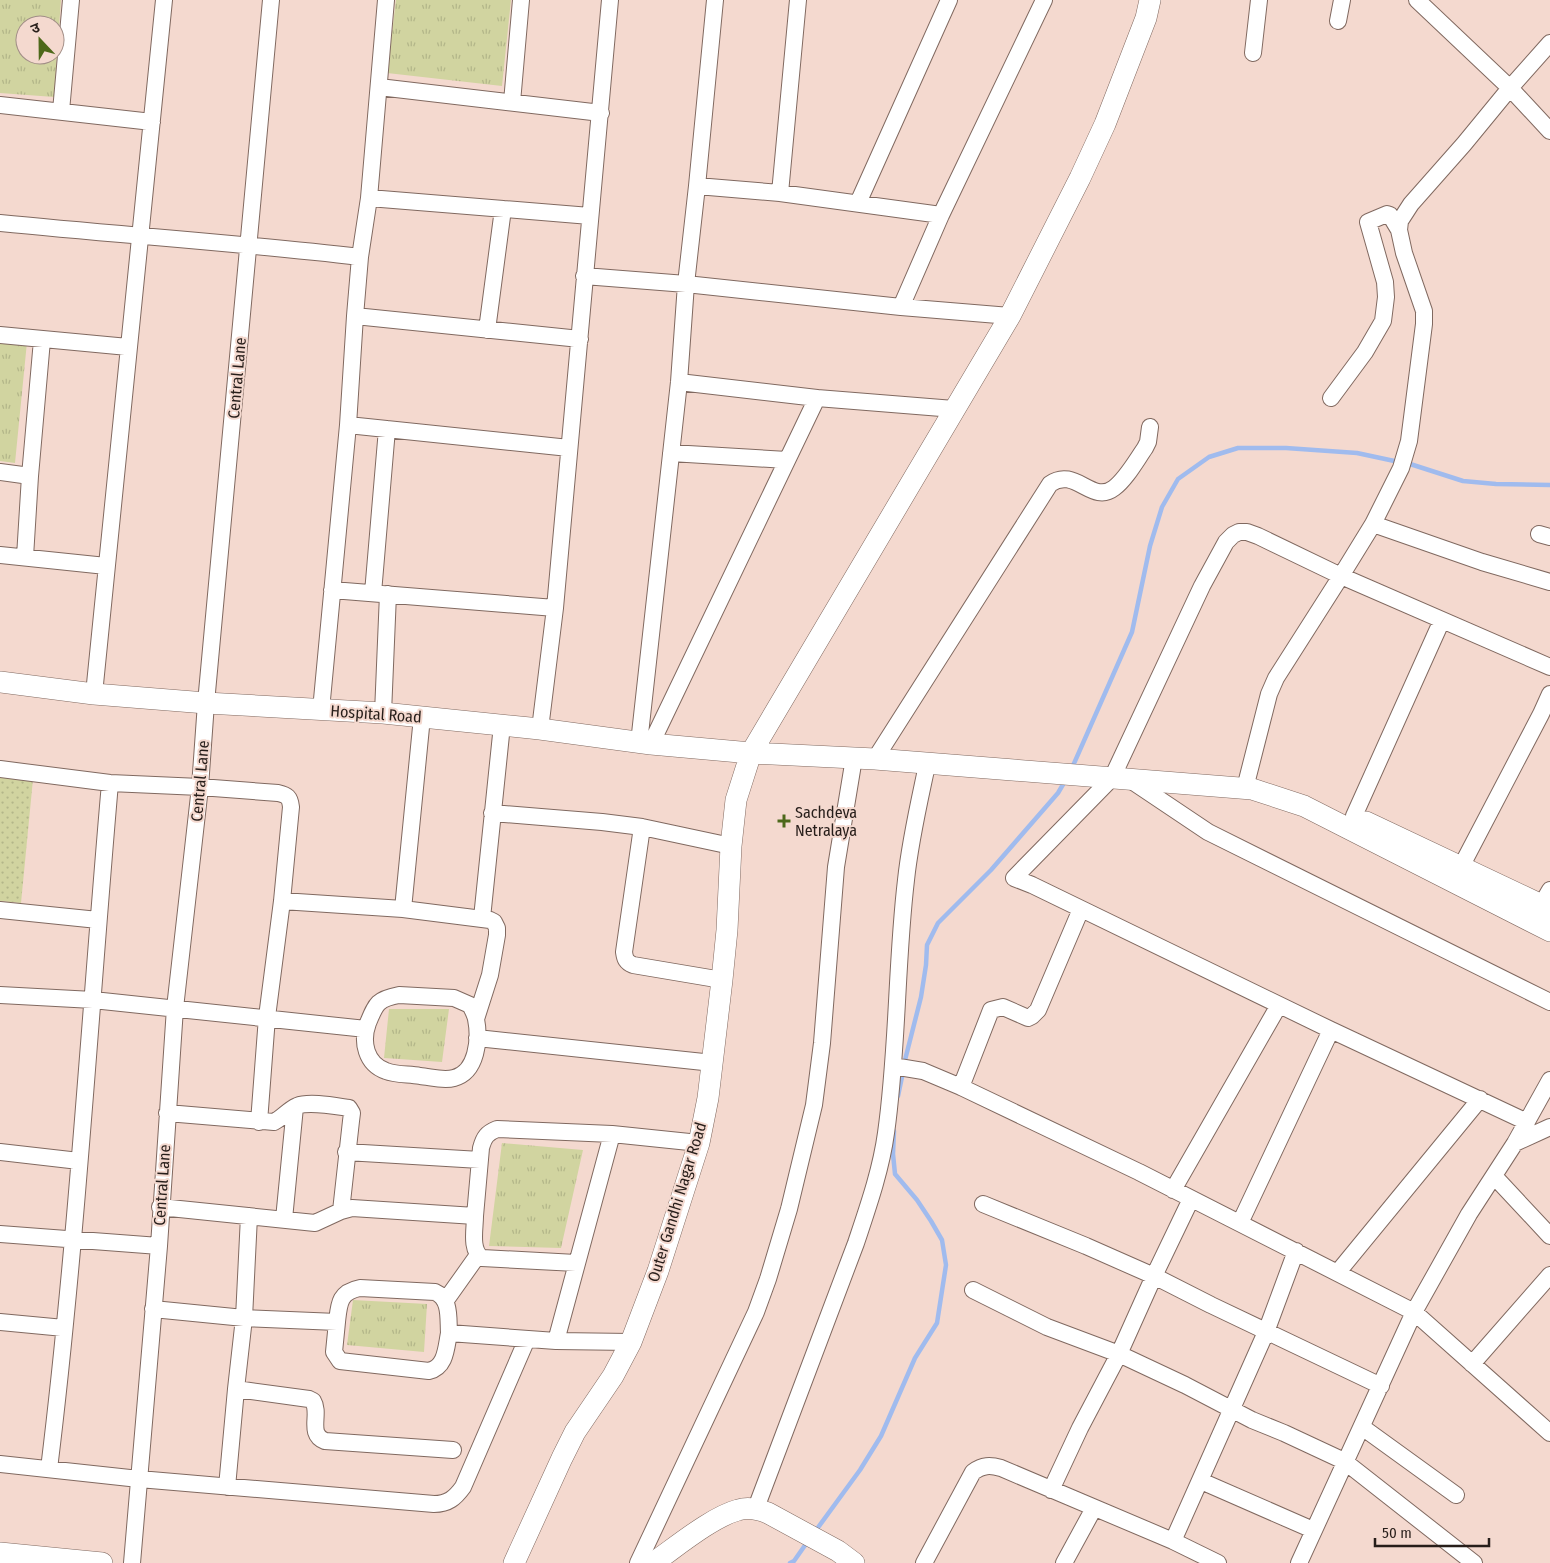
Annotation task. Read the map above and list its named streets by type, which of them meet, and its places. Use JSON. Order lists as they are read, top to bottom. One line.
{"streets":{"street":["Central Lane","Hospital Road","Outer Gandhi Nagar Road"]},"crossings":[["Central Lane","Hospital Road"],["Hospital Road","Outer Gandhi Nagar Road"]],"places":{"health":["Sachdeva Netralaya"]},"scale_bar":"50 m","north":"top"}
